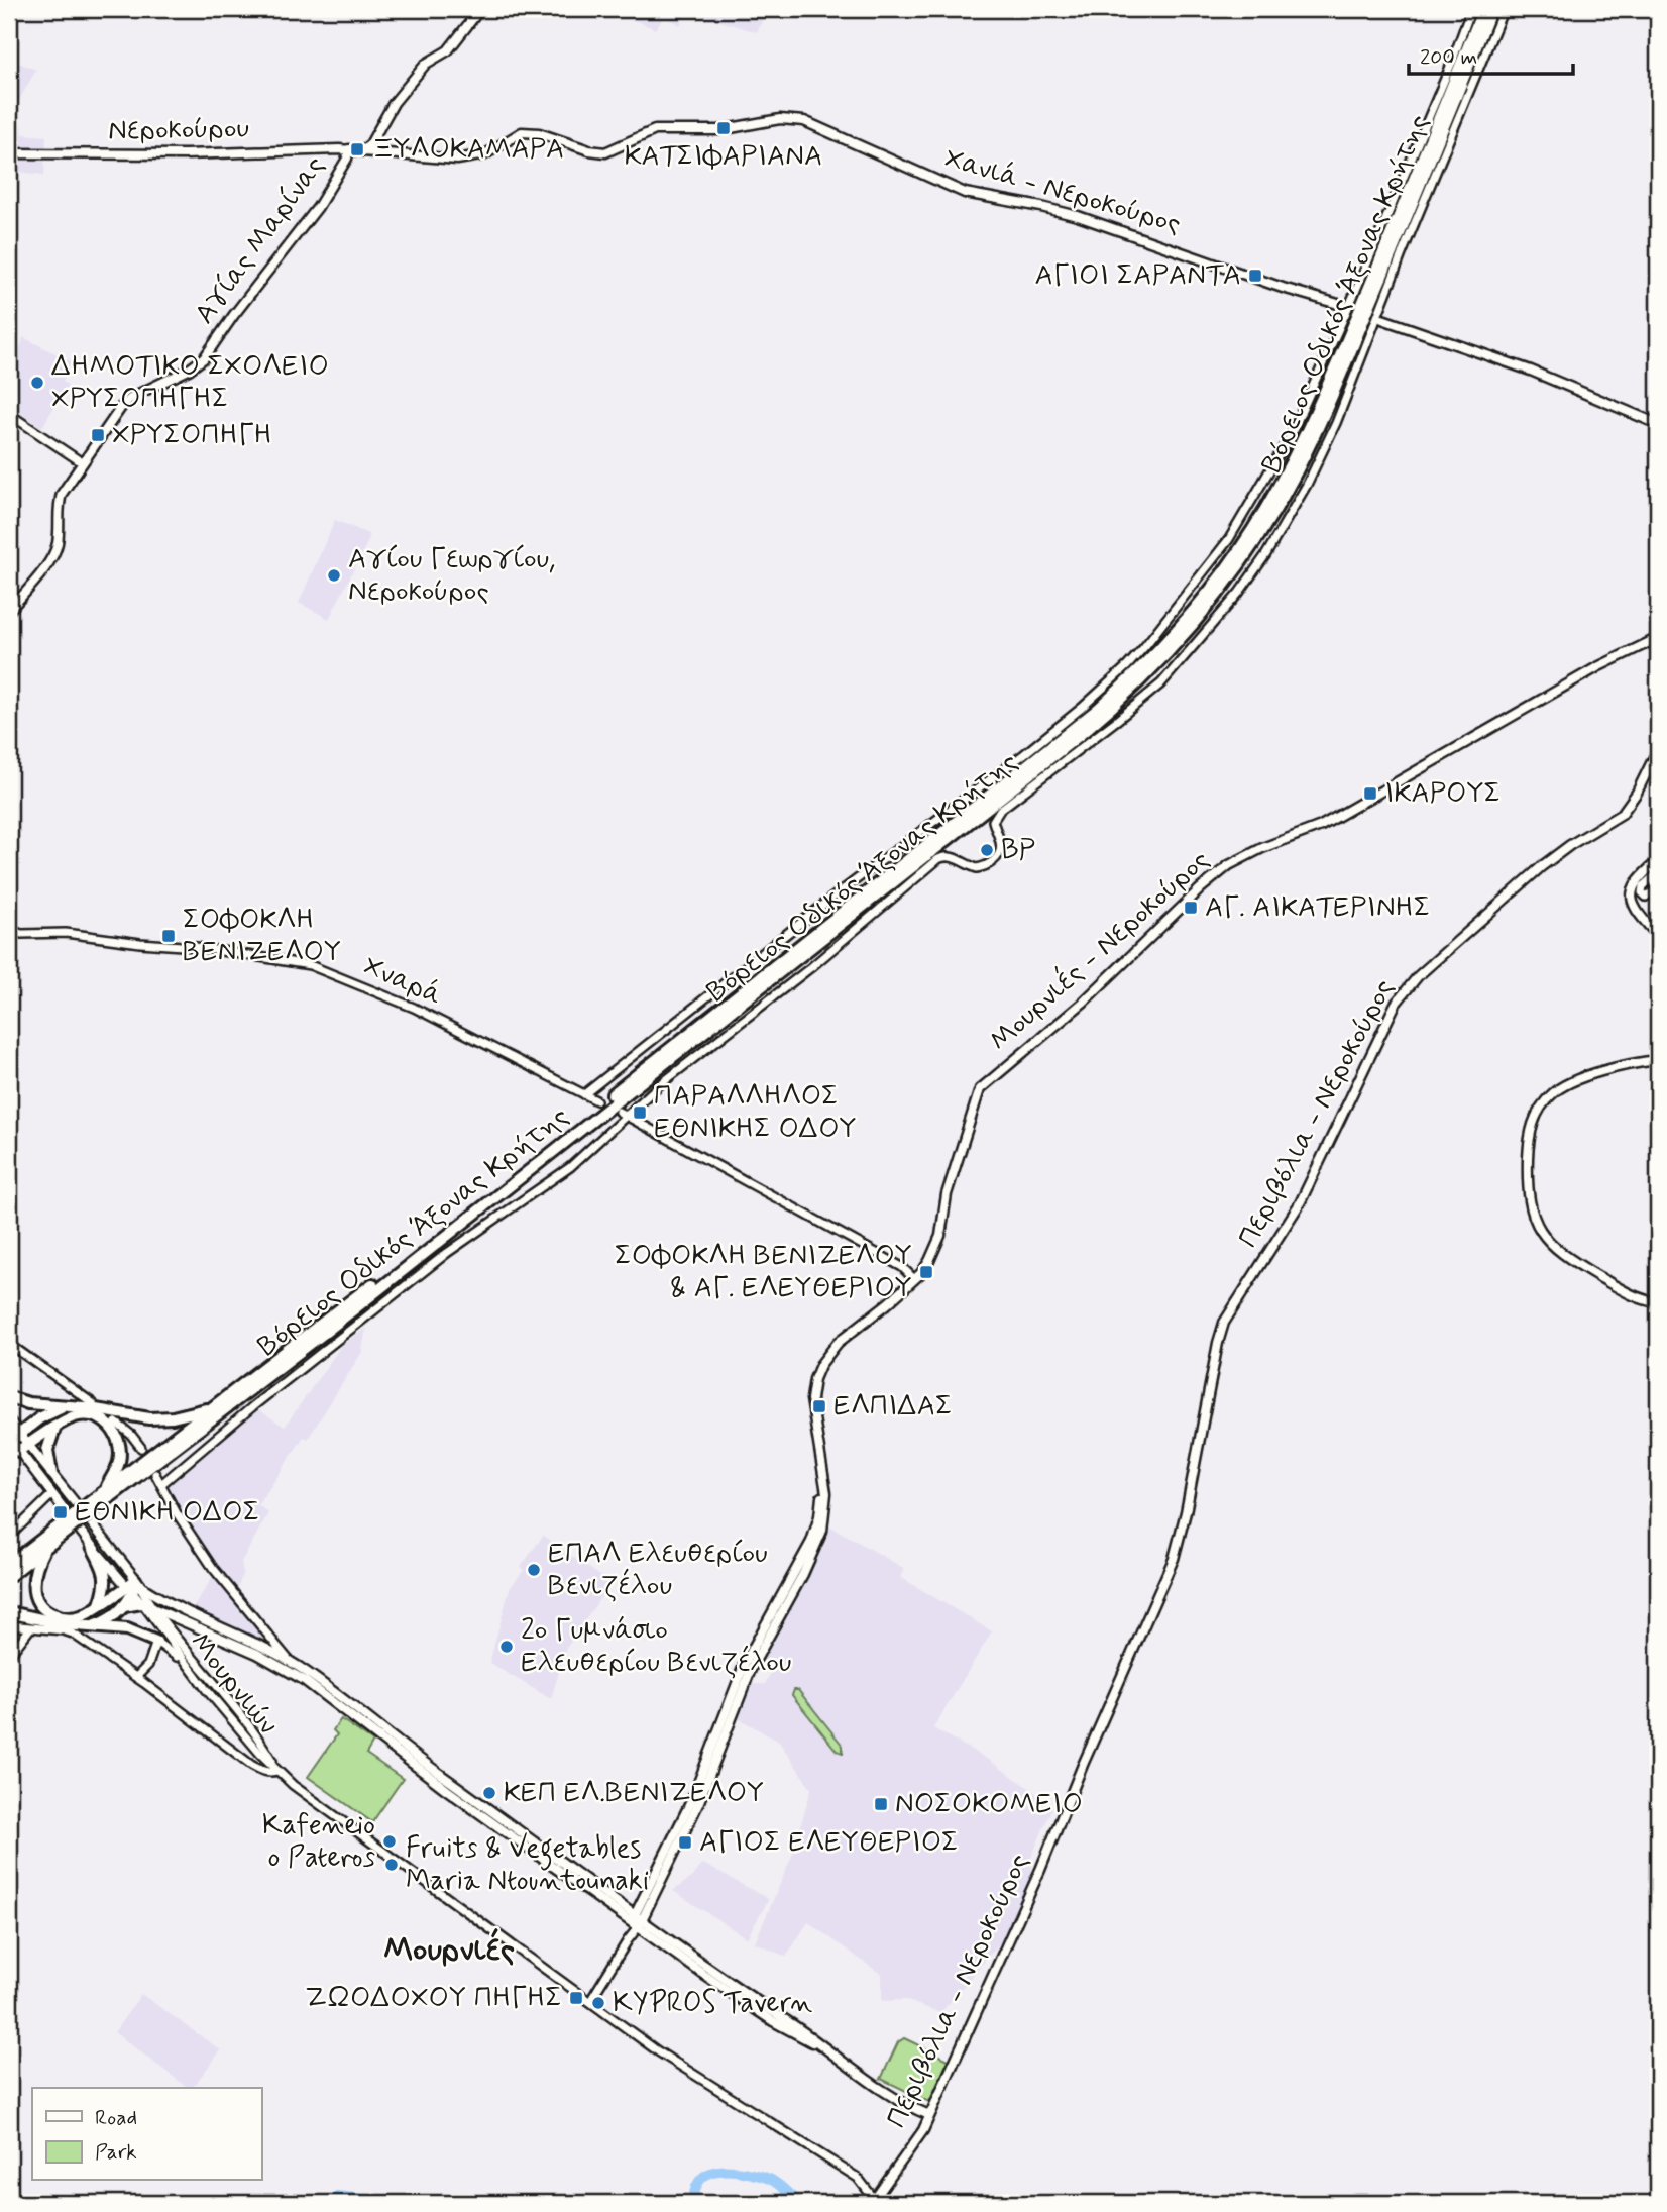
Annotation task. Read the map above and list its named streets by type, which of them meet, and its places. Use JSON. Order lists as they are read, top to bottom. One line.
{"streets":{"highway":["Βόρειος Οδικός Άξονας Κρήτης"],"main road":["Νεροκούρου","Χανιά - Νεροκούρος","Αγίας Μαρίνας","Μουρνιές - Νεροκούρος","Περιβόλια - Νεροκούρος","Μουρνιών"],"street":["Χναρά"]},"crossings":[["Νεροκούρου","Χανιά - Νεροκούρος"],["Νεροκούρου","Αγίας Μαρίνας"]],"districts":["Μουρνιές"],"places":{"transit":["ΚΑΤΣΙΦΑΡΙΑΝΑ","ΞΥΛΟΚΑΜΑΡΑ","ΑΓΙΟΙ ΣΑΡΑΝΤΑ","ΧΡΥΣΟΠΗΓΗ","ΙΚΑΡΟΥΣ","ΑΓ. ΑΙΚΑΤΕΡΙΝΗΣ","ΣΟΦΟΚΛΗ ΒΕΝΙΖΕΛΟΥ","ΠΑΡΑΛΛΗΛΟΣ ΕΘΝΙΚΗΣ ΟΔΟΥ","ΣΟΦΟΚΛΗ ΒΕΝΙΖΕΛΟΥ & ΑΓ. ΕΛΕΥΘΕΡΙΟΥ","ΕΛΠΙΔΑΣ","ΕΘΝΙΚΗ ΟΔΟΣ","ΝΟΣΟΚΟΜΕΙΟ","ΑΓΙΟΣ ΕΛΕΥΘΕΡΙΟΣ","ΖΩΟΔΟΧΟΥ ΠΗΓΗΣ"],"other":["ΔΗΜΟΤΙΚΟ ΣΧΟΛΕΙΟ ΧΡΥΣΟΠΗΓΗΣ","Αγίου Γεωργίου, Νεροκούρος","BP","ΕΠΑΛ Ελευθερίου Βενιζέλου","2ο Γυμνάσιο Ελευθερίου Βενιζέλου","ΚΕΠ ΕΛ.ΒΕΝΙΖΕΛΟΥ","Kafeneio o Pateros","Fruits & Vegetables Maria Ntountounaki","KYPROS Tavern"]},"legend":["Road","Park"],"scale_bar":"200 m"}
